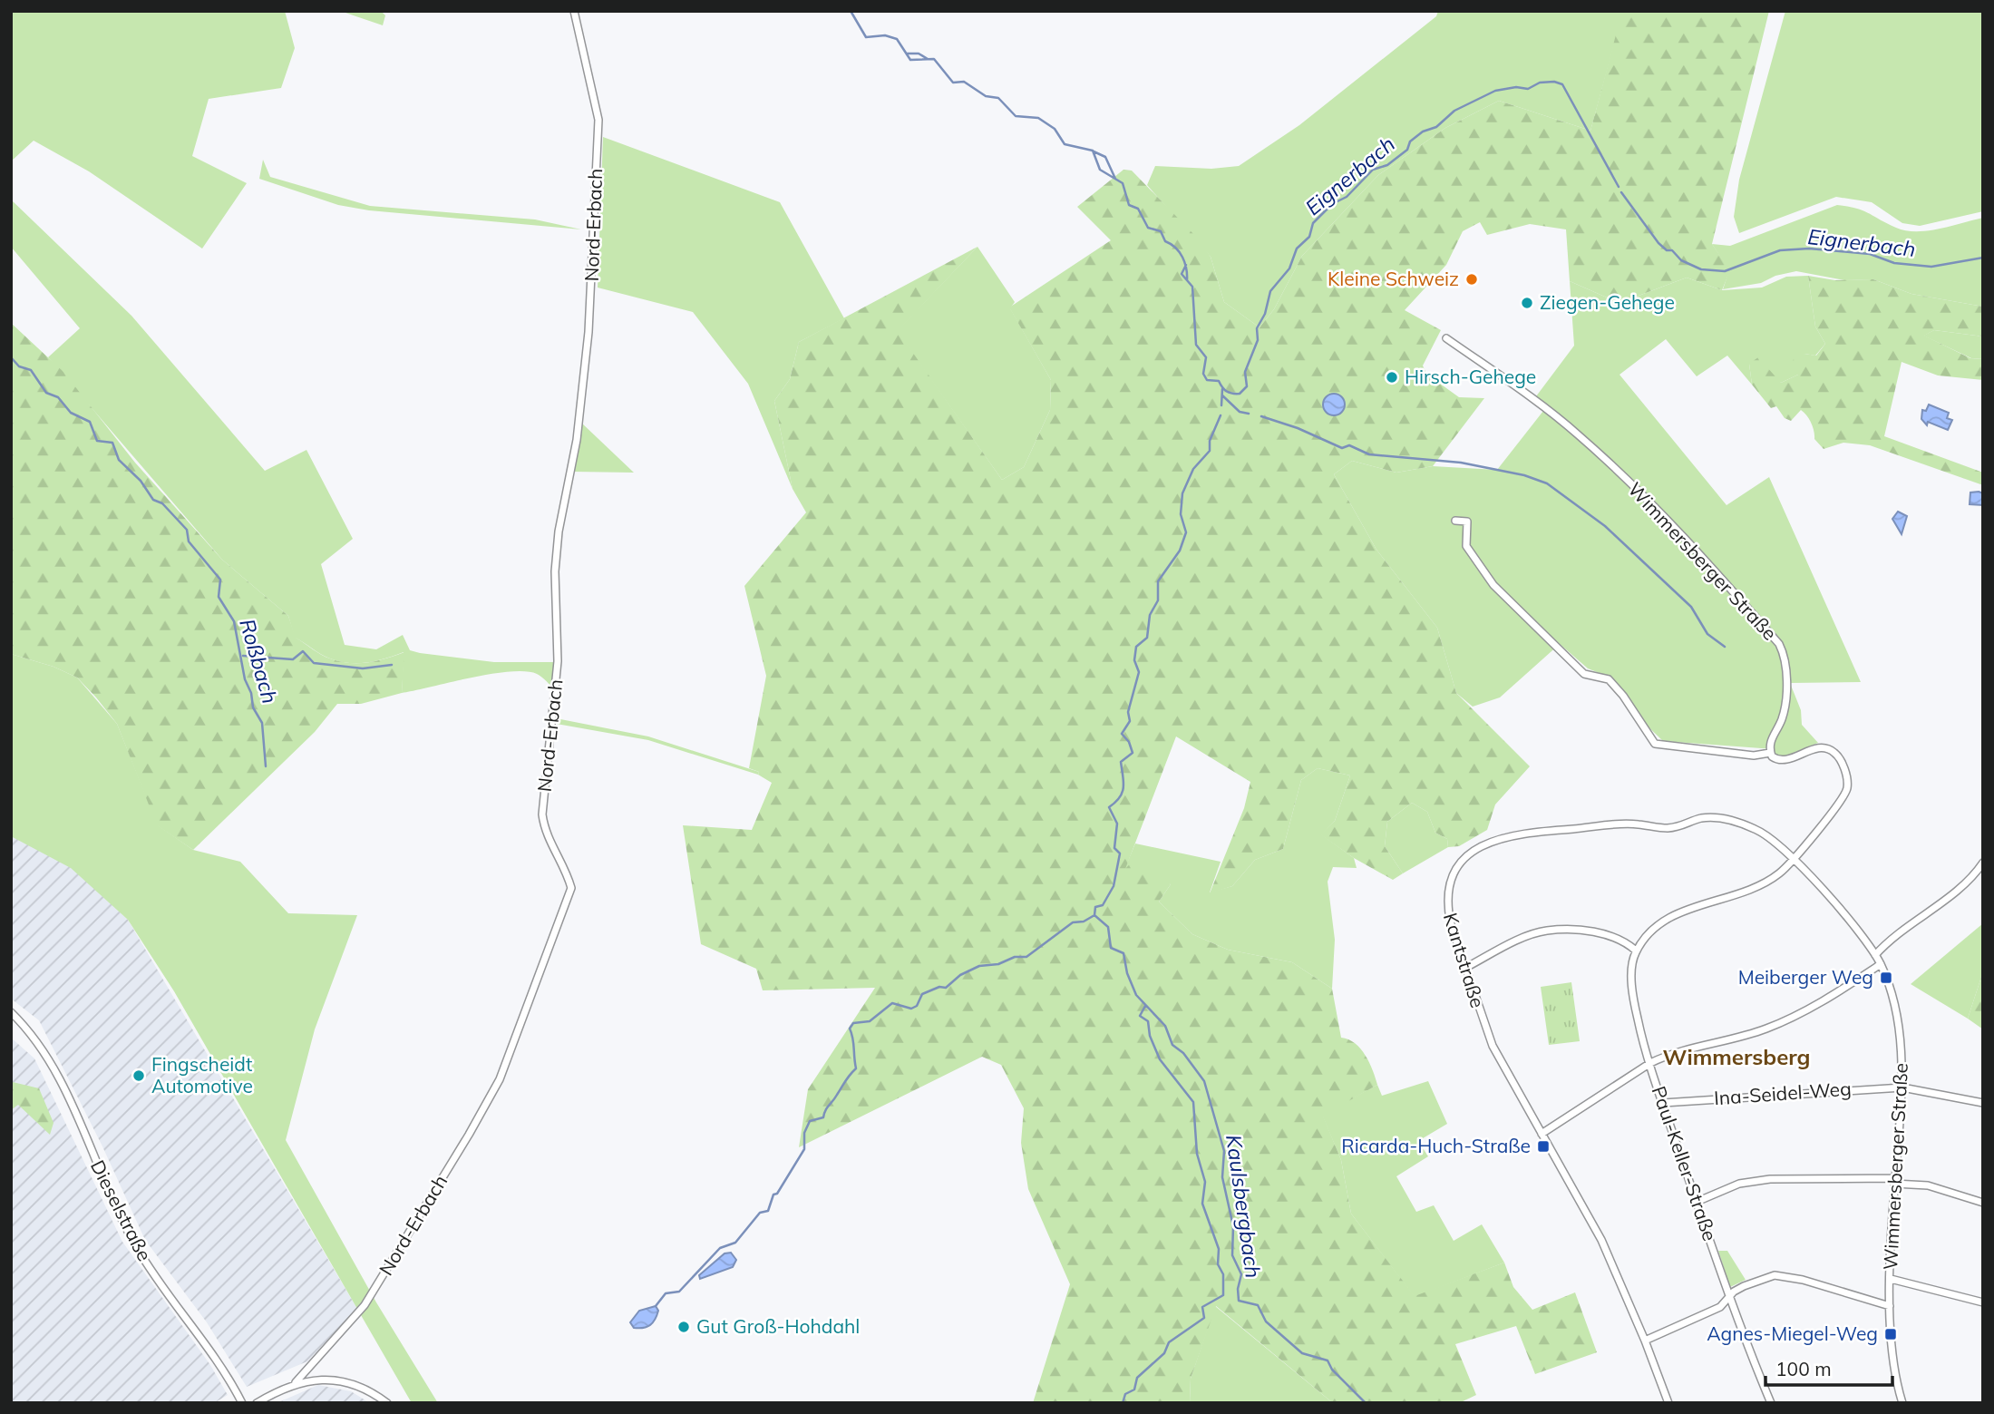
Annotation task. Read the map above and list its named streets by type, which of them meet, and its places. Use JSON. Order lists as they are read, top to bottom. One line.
{"streets":{"street":["Nord-Erbach","Wimmersberger Straße","Kantstraße","Ina-Seidel-Weg","Paul-Keller-Straße","Dieselstraße"]},"crossings":[["Wimmersberger Straße","Kantstraße"],["Wimmersberger Straße","Ina-Seidel-Weg"],["Ina-Seidel-Weg","Paul-Keller-Straße"]],"districts":["Wimmersberg"],"water":["Eignerbach","Roßbach","Kaulsbergbach"],"places":{"other":["Kleine Schweiz","Ziegen-Gehege","Hirsch-Gehege","Fingscheidt Automotive","Gut Groß-Hohdahl"],"transit":["Meiberger Weg","Ricarda-Huch-Straße","Agnes-Miegel-Weg"]},"scale_bar":"100 m"}
